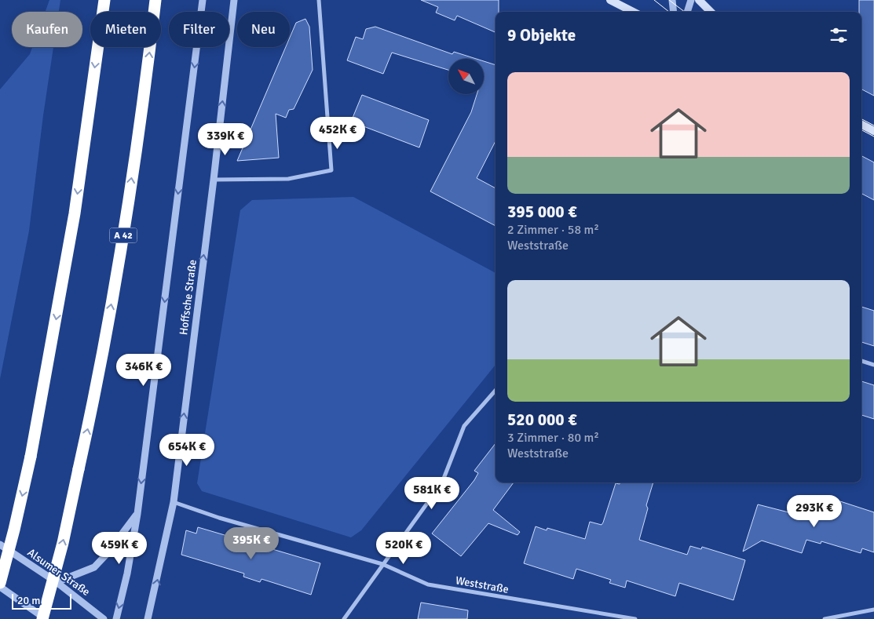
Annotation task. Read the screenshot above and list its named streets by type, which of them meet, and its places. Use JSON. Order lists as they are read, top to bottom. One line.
{"streets":{"highway":["A 42"],"street":["Hoffsche Straße","Alsumer Straße","Weststraße"]},"crossings":[["Hoffsche Straße","Weststraße"]],"scale_bar":"20 m","north":"top left","page":{"chip":["Kaufen","Mieten","Filter","Neu"],"heading":"9 Objekte","list":[{"name":"395 000 €","note":"2 Zimmer · 58 m² · Weststraße"},{"name":"520 000 €","note":"3 Zimmer · 80 m² · Weststraße"}],"price":["452K €","339K €","346K €","654K €","581K €","293K €","395K €","459K €","520K €"],"scale":"20 m"}}
